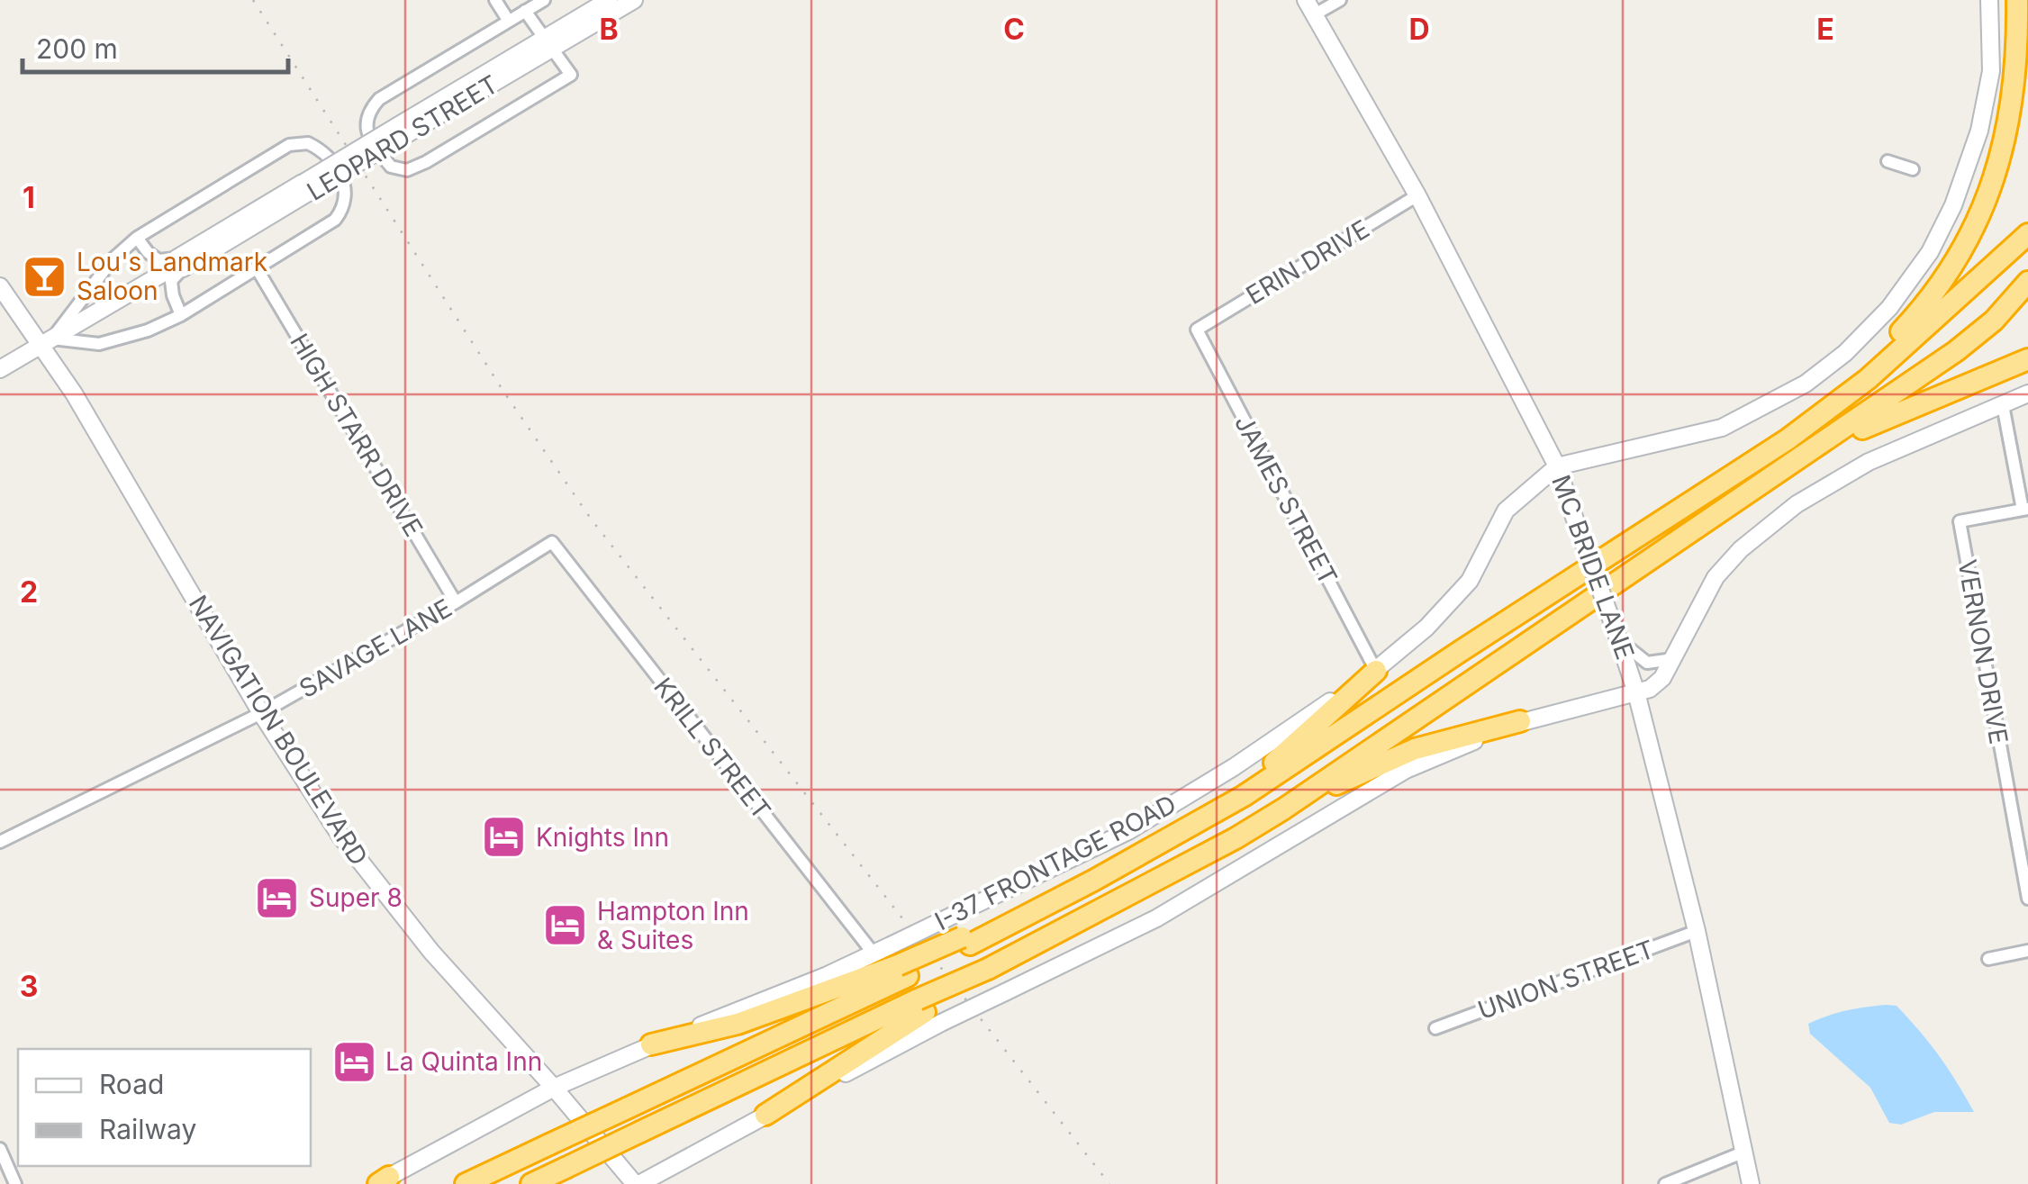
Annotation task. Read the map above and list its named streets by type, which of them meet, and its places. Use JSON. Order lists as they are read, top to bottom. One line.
{"streets":{"main road":["LEOPARD STREET","MC BRIDE LANE","NAVIGATION BOULEVARD","I-37 FRONTAGE ROAD"],"street":["ERIN DRIVE","HIGH STARR DRIVE","JAMES STREET","SAVAGE LANE","VERNON DRIVE","KRILL STREET","UNION STREET"]},"crossings":[["LEOPARD STREET","NAVIGATION BOULEVARD"],["ERIN DRIVE","JAMES STREET"],["ERIN DRIVE","MC BRIDE LANE"],["HIGH STARR DRIVE","SAVAGE LANE"],["JAMES STREET","I-37 FRONTAGE ROAD"],["MC BRIDE LANE","I-37 FRONTAGE ROAD"],["MC BRIDE LANE","UNION STREET"],["SAVAGE LANE","NAVIGATION BOULEVARD"],["SAVAGE LANE","KRILL STREET"],["NAVIGATION BOULEVARD","I-37 FRONTAGE ROAD"],["KRILL STREET","I-37 FRONTAGE ROAD"]],"places":{"bar":["Lou's Landmark Saloon"],"hotel":["Knights Inn","Super 8","Hampton Inn & Suites","La Quinta Inn"]},"legend":["Road","Railway"],"scale_bar":"200 m","grid":{"columns":["B","C","D","E"],"rows":["1","2","3"]}}
